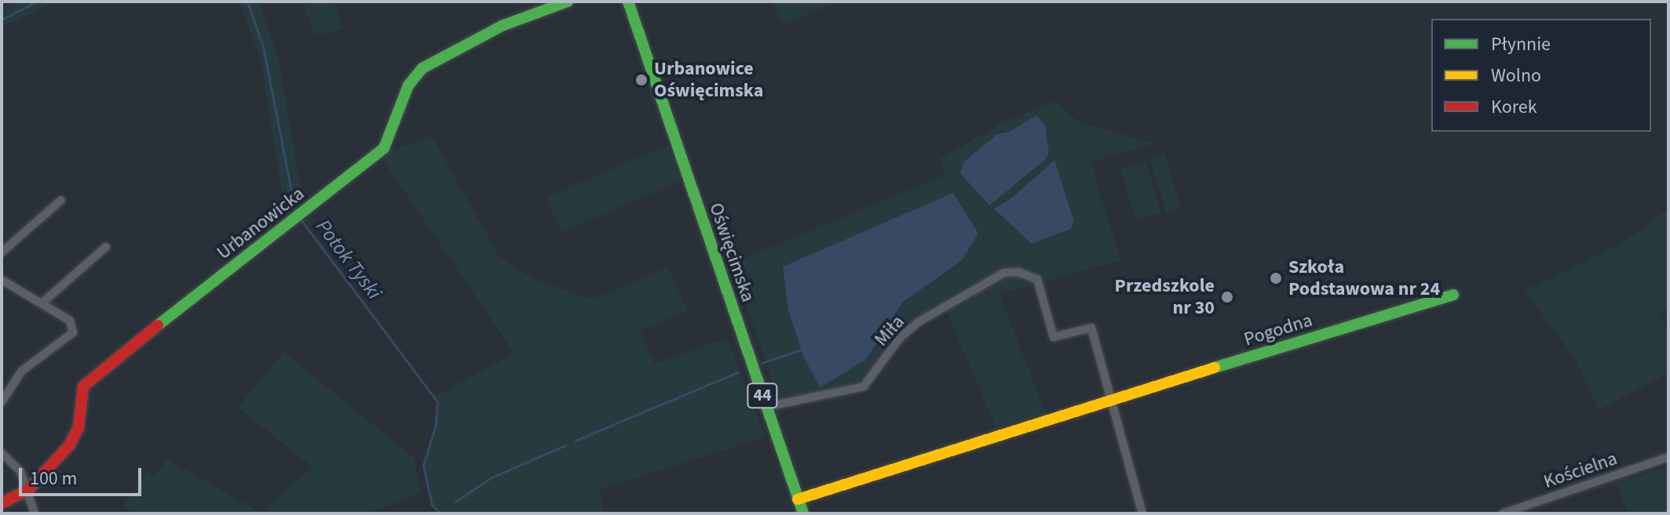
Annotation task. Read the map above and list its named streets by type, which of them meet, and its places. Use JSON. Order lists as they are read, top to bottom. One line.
{"streets":{"main road":["Urbanowicka","Oświęcimska","Pogodna","44"],"street":["Miła","Kościelna"]},"crossings":[["Oświęcimska","Pogodna"],["Oświęcimska","Miła"],["Pogodna","Miła"]],"water":["Potok Tyski"],"places":["Urbanowice Oświęcimska","Szkoła Podstawowa nr 24","Przedszkole nr 30"],"legend":["Płynnie","Wolno","Korek"],"scale_bar":"100 m"}
